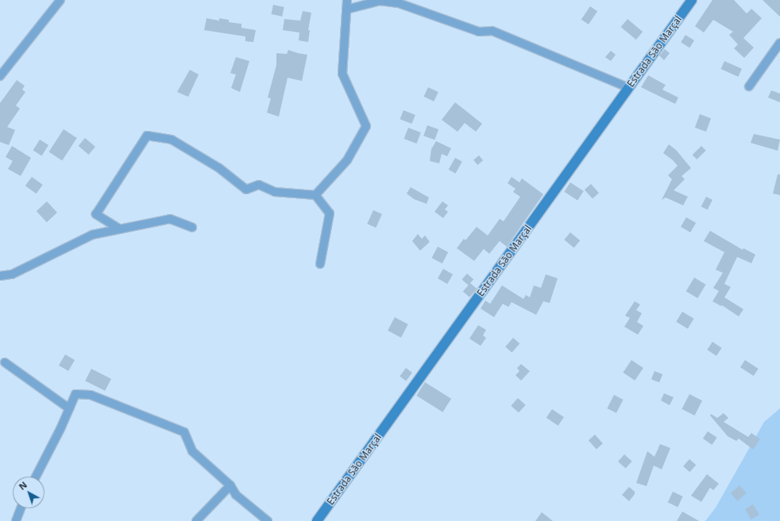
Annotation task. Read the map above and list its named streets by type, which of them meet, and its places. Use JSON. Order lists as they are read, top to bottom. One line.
{"streets":{"street":["Estrada São Marçal"]},"north":"top left"}
